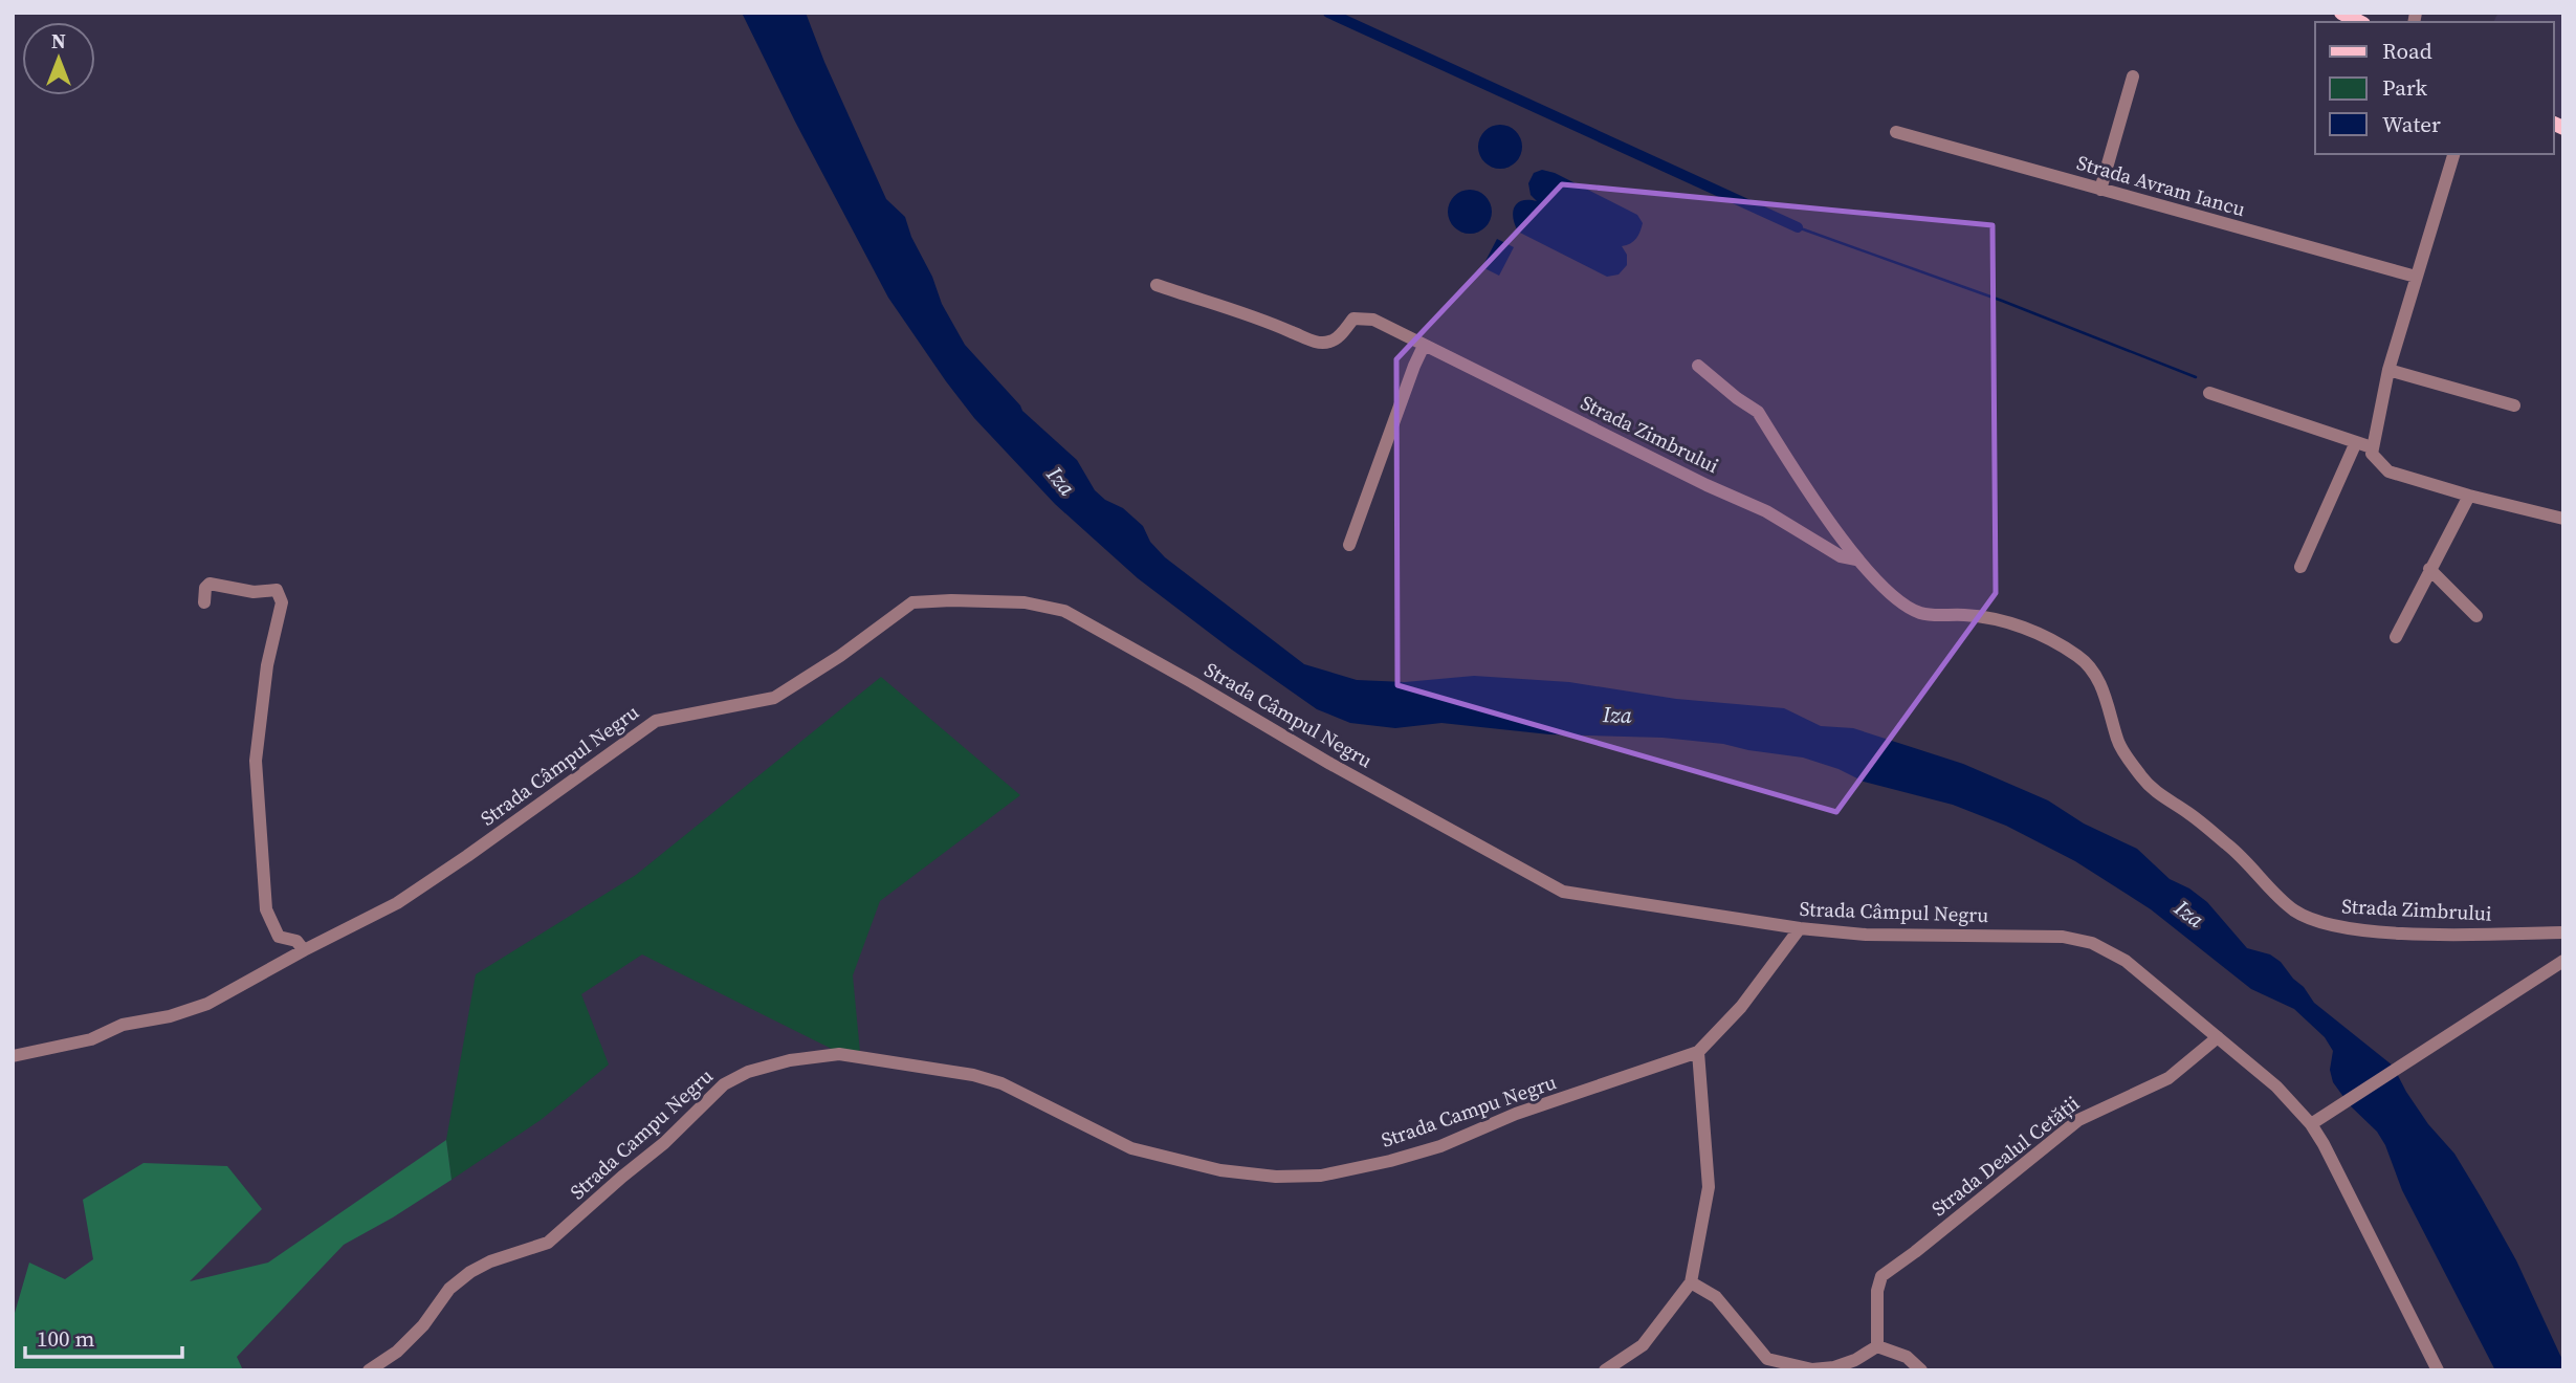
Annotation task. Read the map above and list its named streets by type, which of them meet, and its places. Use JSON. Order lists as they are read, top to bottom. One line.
{"streets":{"street":["Strada Avram Iancu","Strada Zimbrului","Strada Câmpul Negru","Strada Campu Negru","Strada Dealul Cetății"]},"crossings":[["Strada Câmpul Negru","Strada Campu Negru"],["Strada Câmpul Negru","Strada Dealul Cetății"]],"water":["Iza"],"legend":["Road","Park","Water"],"scale_bar":"100 m","north":"top"}
